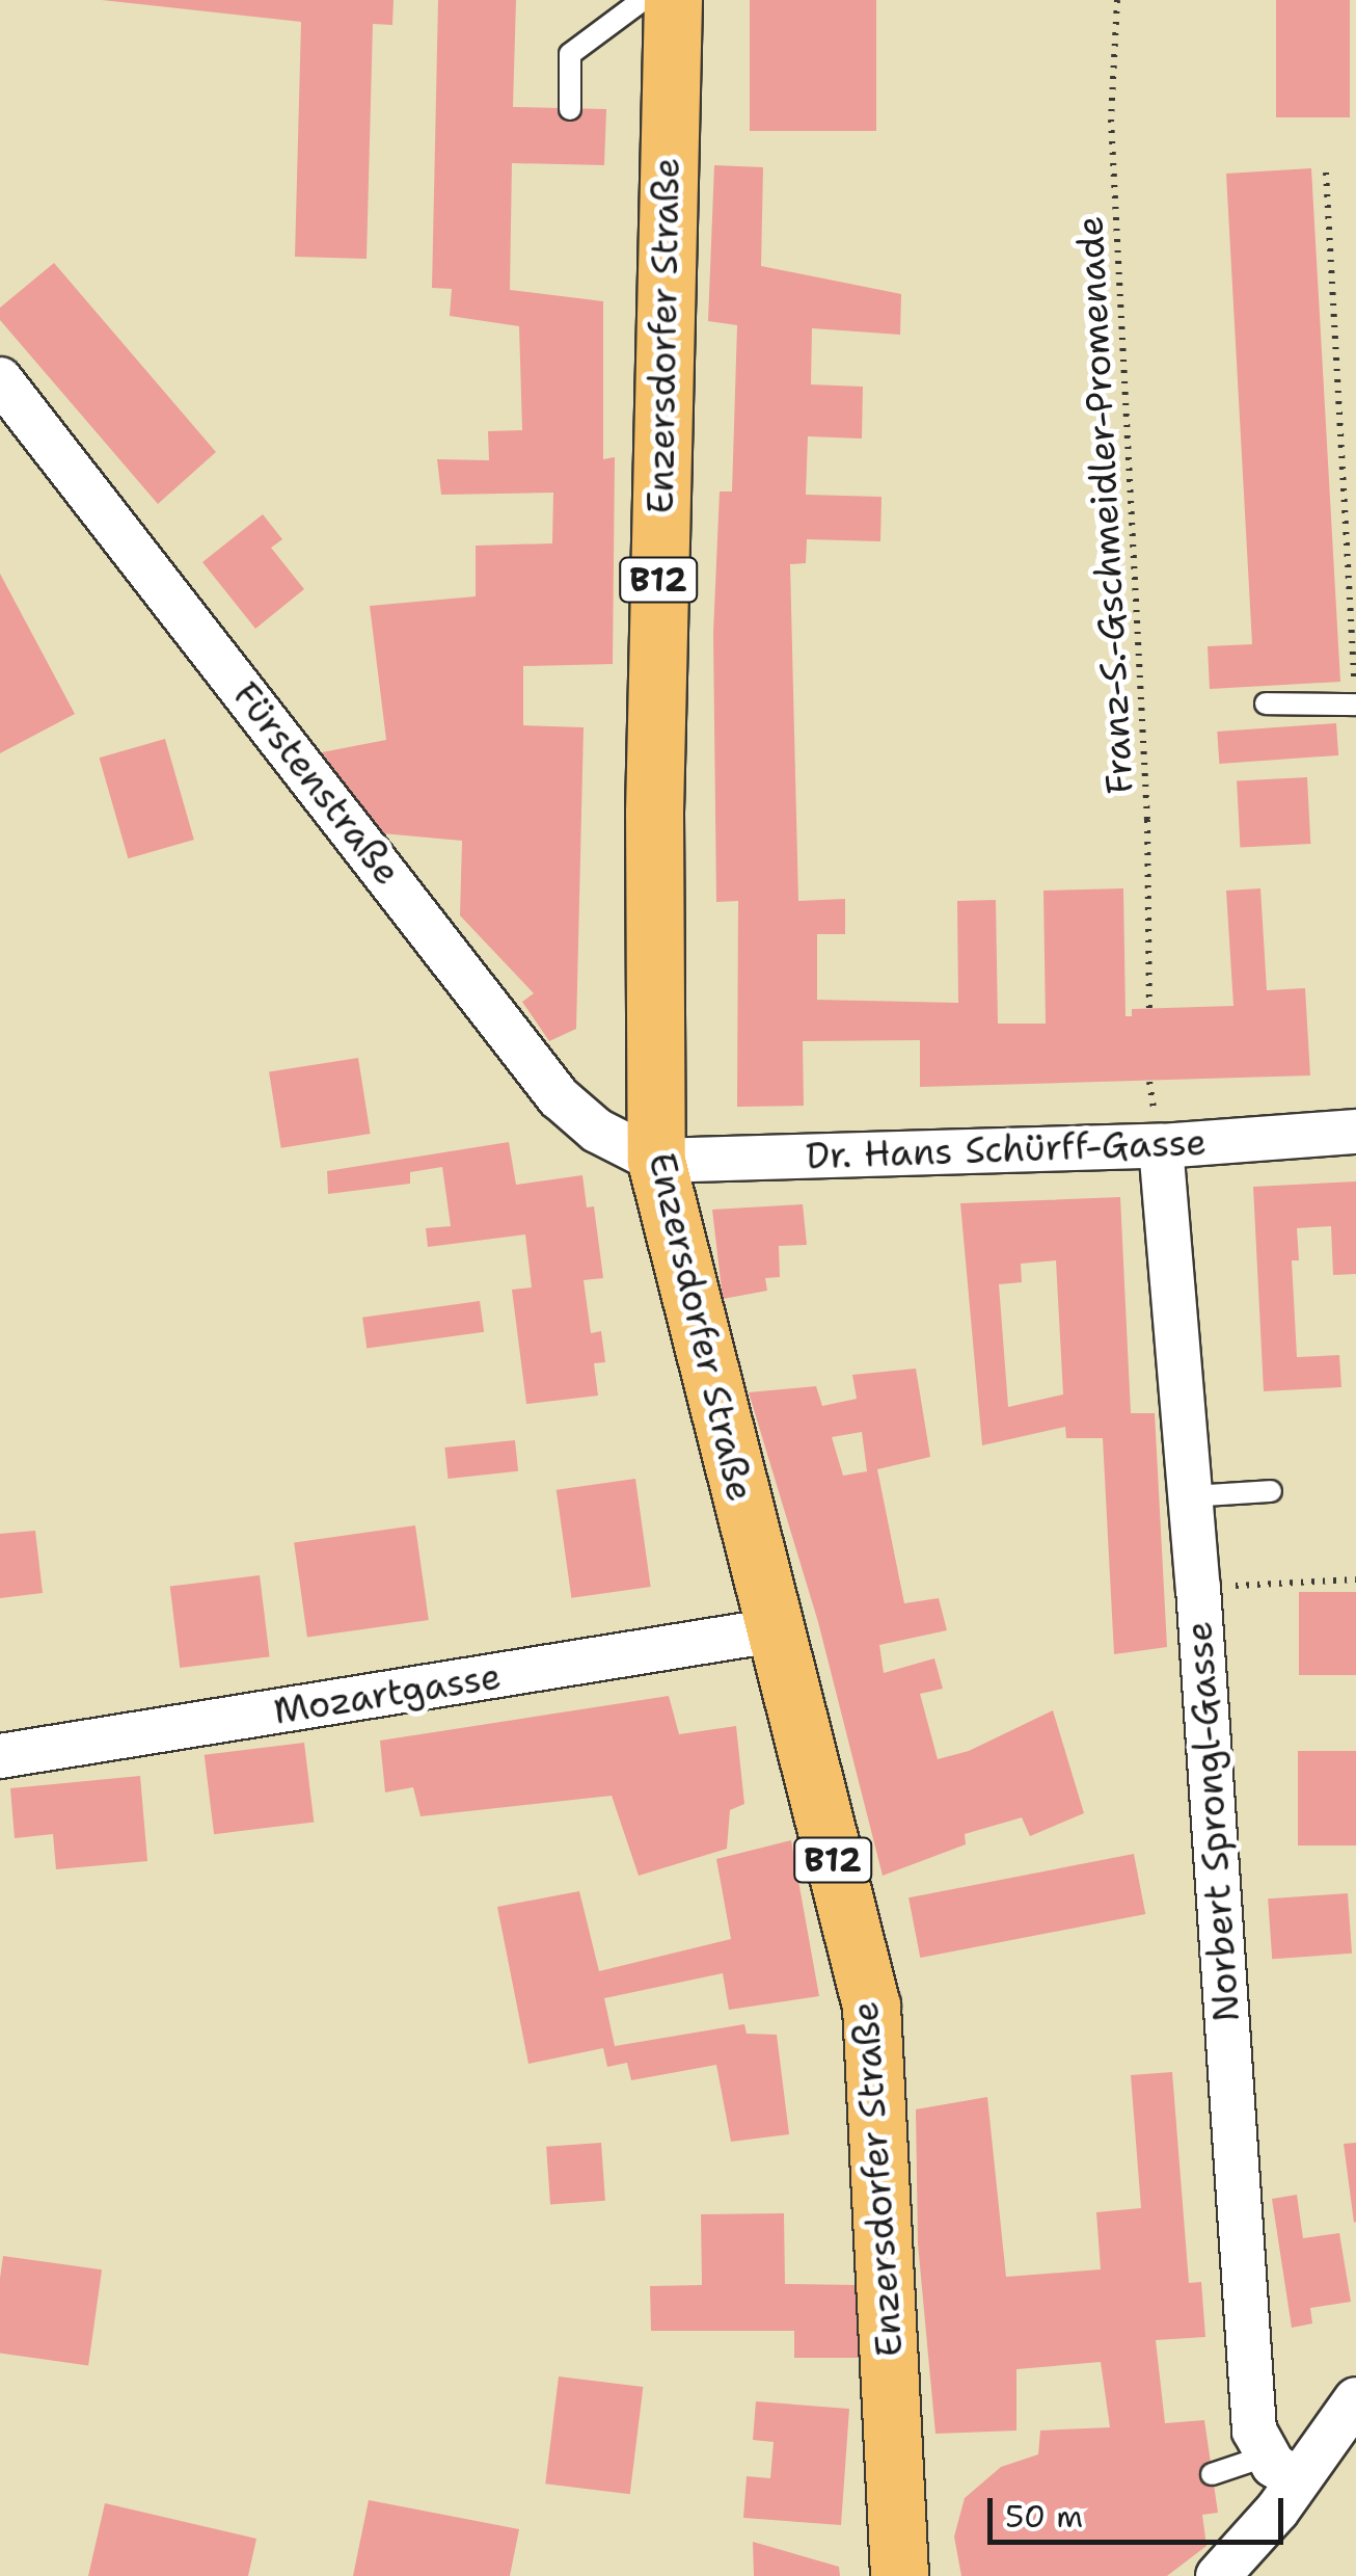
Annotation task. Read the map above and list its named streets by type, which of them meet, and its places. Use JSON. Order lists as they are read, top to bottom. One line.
{"streets":{"main road":["Enzersdorfer Straße","B12"],"street":["Fürstenstraße","Dr. Hans Schürff-Gasse","Mozartgasse","Norbert Sprongl-Gasse"],"path":["Franz-S.-Gschmeidler-Promenade"]},"crossings":[["Enzersdorfer Straße","Fürstenstraße"],["Enzersdorfer Straße","Dr. Hans Schürff-Gasse"],["Enzersdorfer Straße","Mozartgasse"],["Fürstenstraße","Dr. Hans Schürff-Gasse"],["Dr. Hans Schürff-Gasse","Norbert Sprongl-Gasse"]],"scale_bar":"50 m"}
